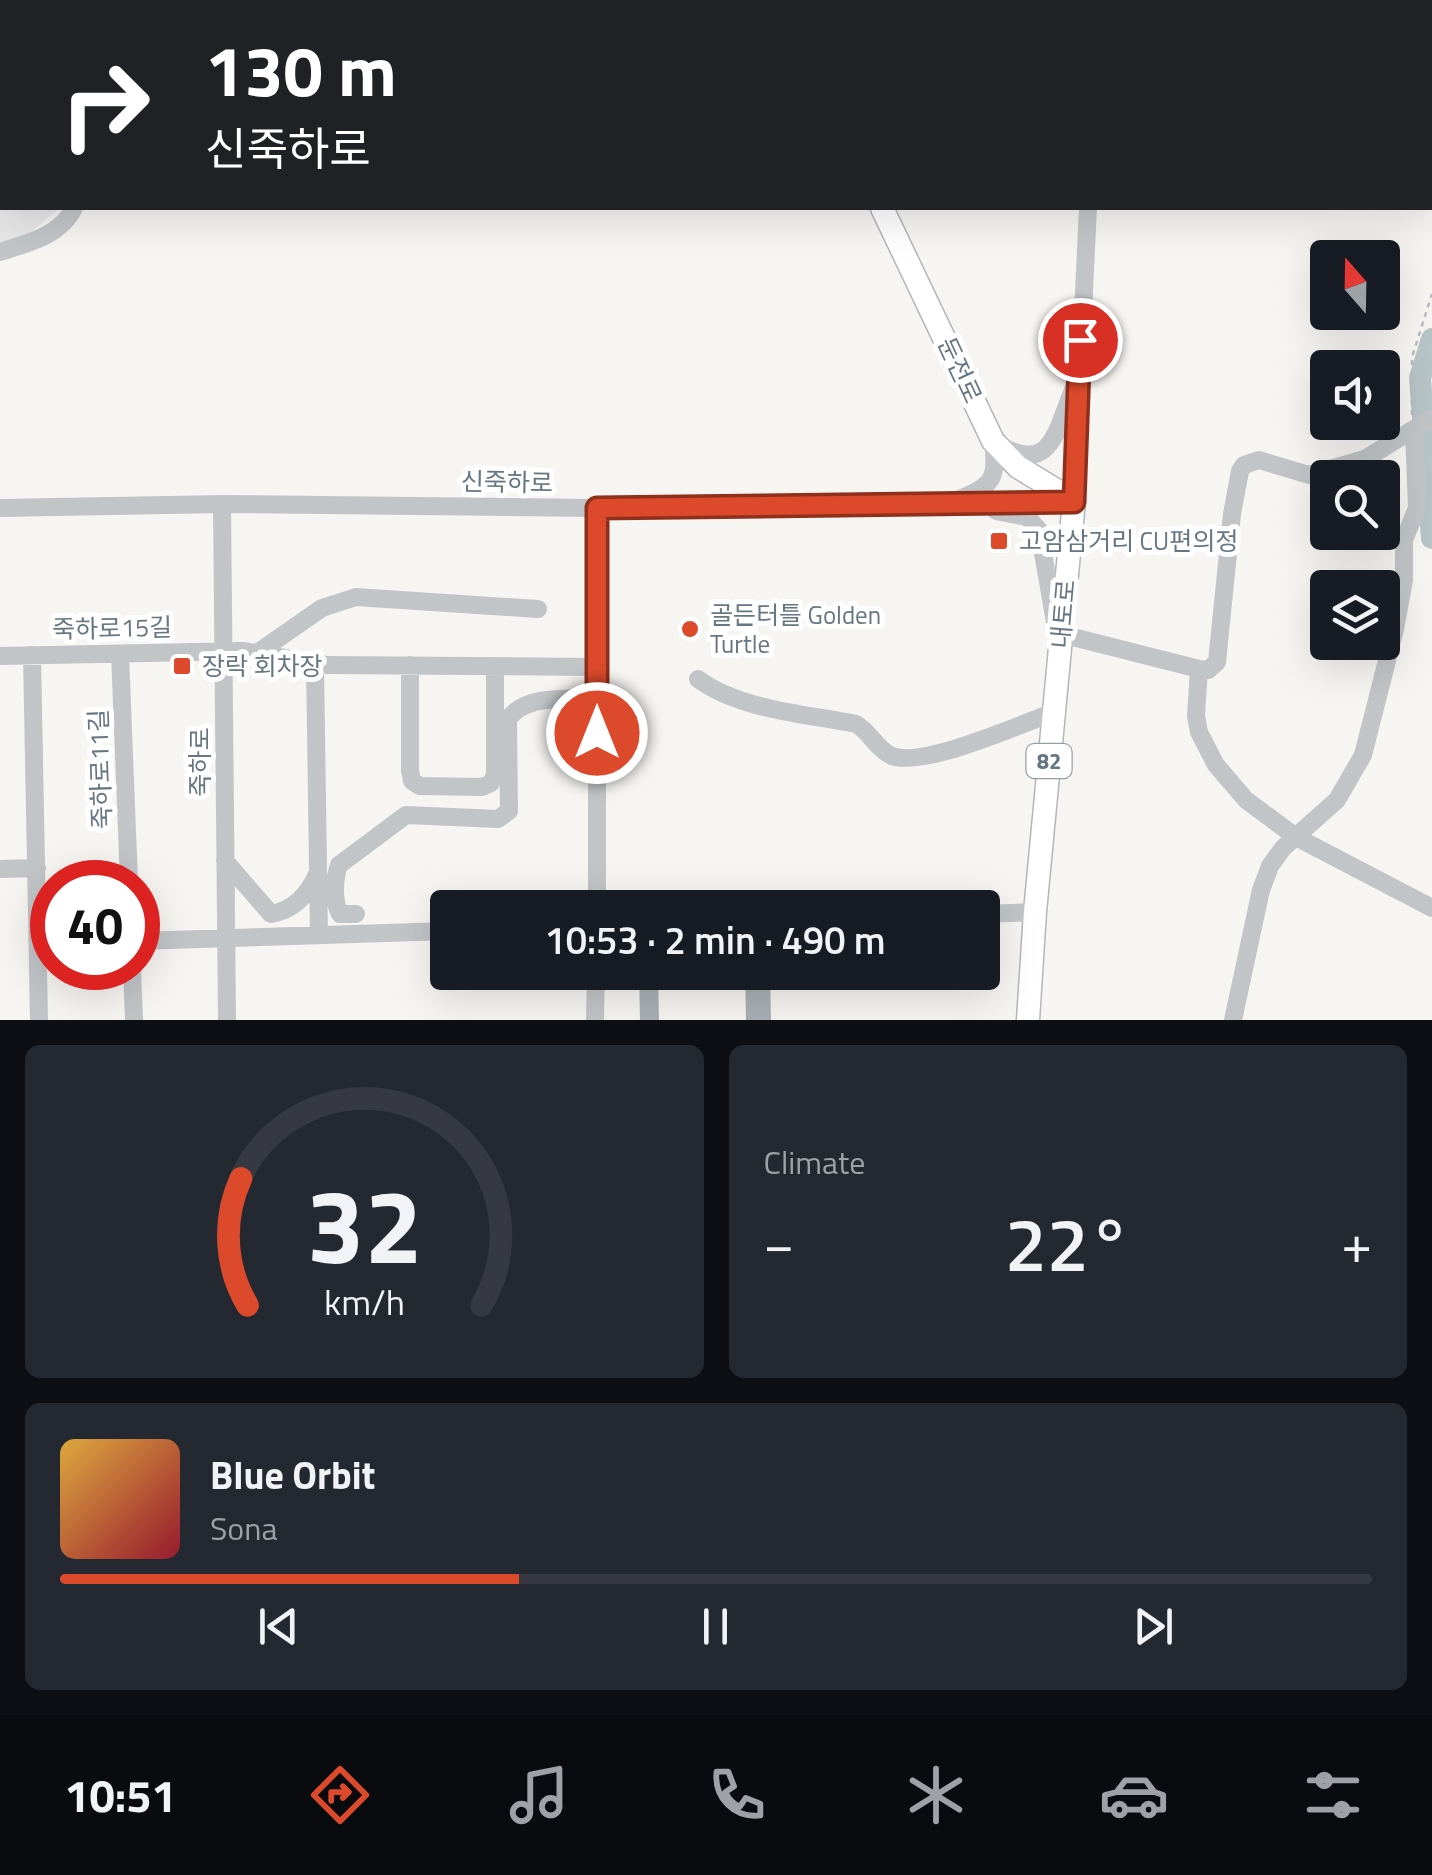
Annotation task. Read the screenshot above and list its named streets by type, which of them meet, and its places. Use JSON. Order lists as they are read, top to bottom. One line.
{"streets":{"main road":["둔전로","내토로","82"],"street":["신죽하로","죽하로15길","죽하로","죽하로11길"]},"crossings":[["둔전로","신죽하로"],["둔전로","내토로"],["신죽하로","내토로"],["신죽하로","죽하로"],["죽하로15길","죽하로"],["죽하로15길","죽하로11길"]],"places":{"transit":["고암삼거리 CU편의정","장락 회차장"],"other":["골든터틀 Golden Turtle"]},"north":"top","page":{"turn":["130 m","신죽하로"],"limit":"40","trip":"10:53 · 2 min · 490 m","tile":"Climate","heat":["−","22°","+"],"song":["Blue Orbit","Sona"],"tabs":"10:51","gauge":["32","km/h"]}}
